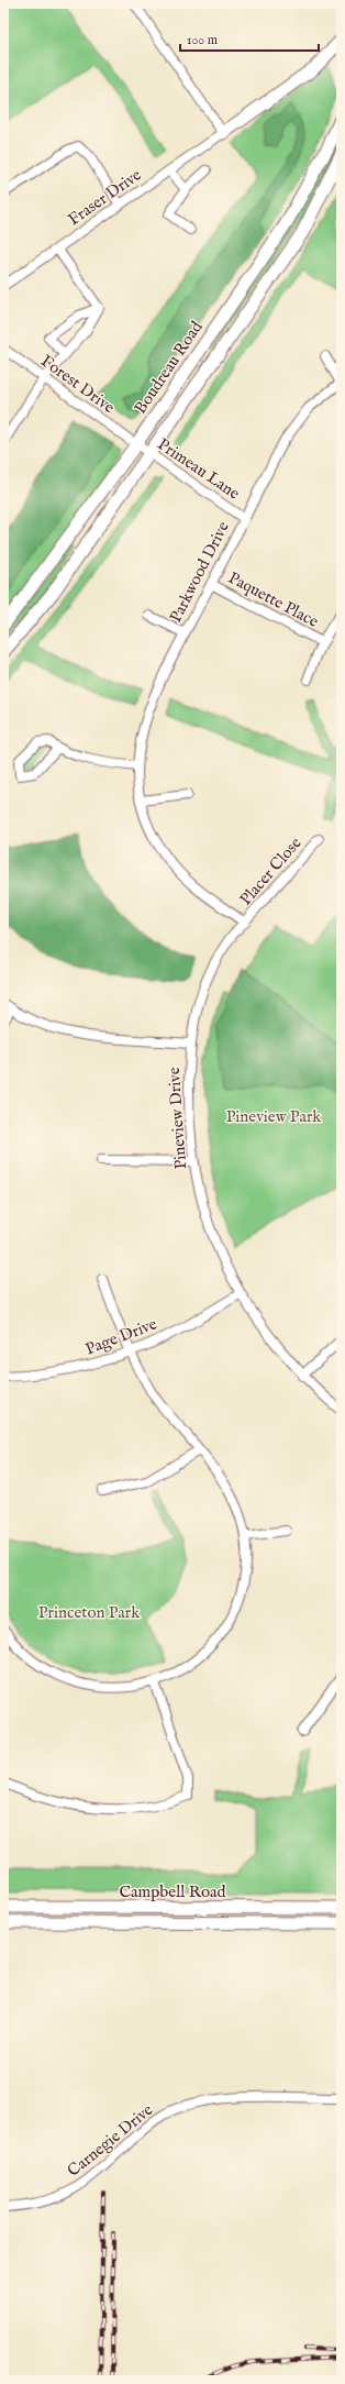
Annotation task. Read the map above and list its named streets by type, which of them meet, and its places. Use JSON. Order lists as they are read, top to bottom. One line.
{"streets":{"main road":["Boudreau Road","Campbell Road"],"street":["Fraser Drive","Forest Drive","Primeau Lane","Parkwood Drive","Paquette Place","Placer Close","Pineview Drive","Page Drive","Carnegie Drive"]},"crossings":[["Boudreau Road","Forest Drive"],["Boudreau Road","Primeau Lane"],["Forest Drive","Primeau Lane"],["Primeau Lane","Parkwood Drive"],["Parkwood Drive","Paquette Place"],["Parkwood Drive","Placer Close"],["Parkwood Drive","Pineview Drive"],["Placer Close","Pineview Drive"],["Pineview Drive","Page Drive"]],"parks":["Pineview Park","Princeton Park"],"scale_bar":"100 m"}
